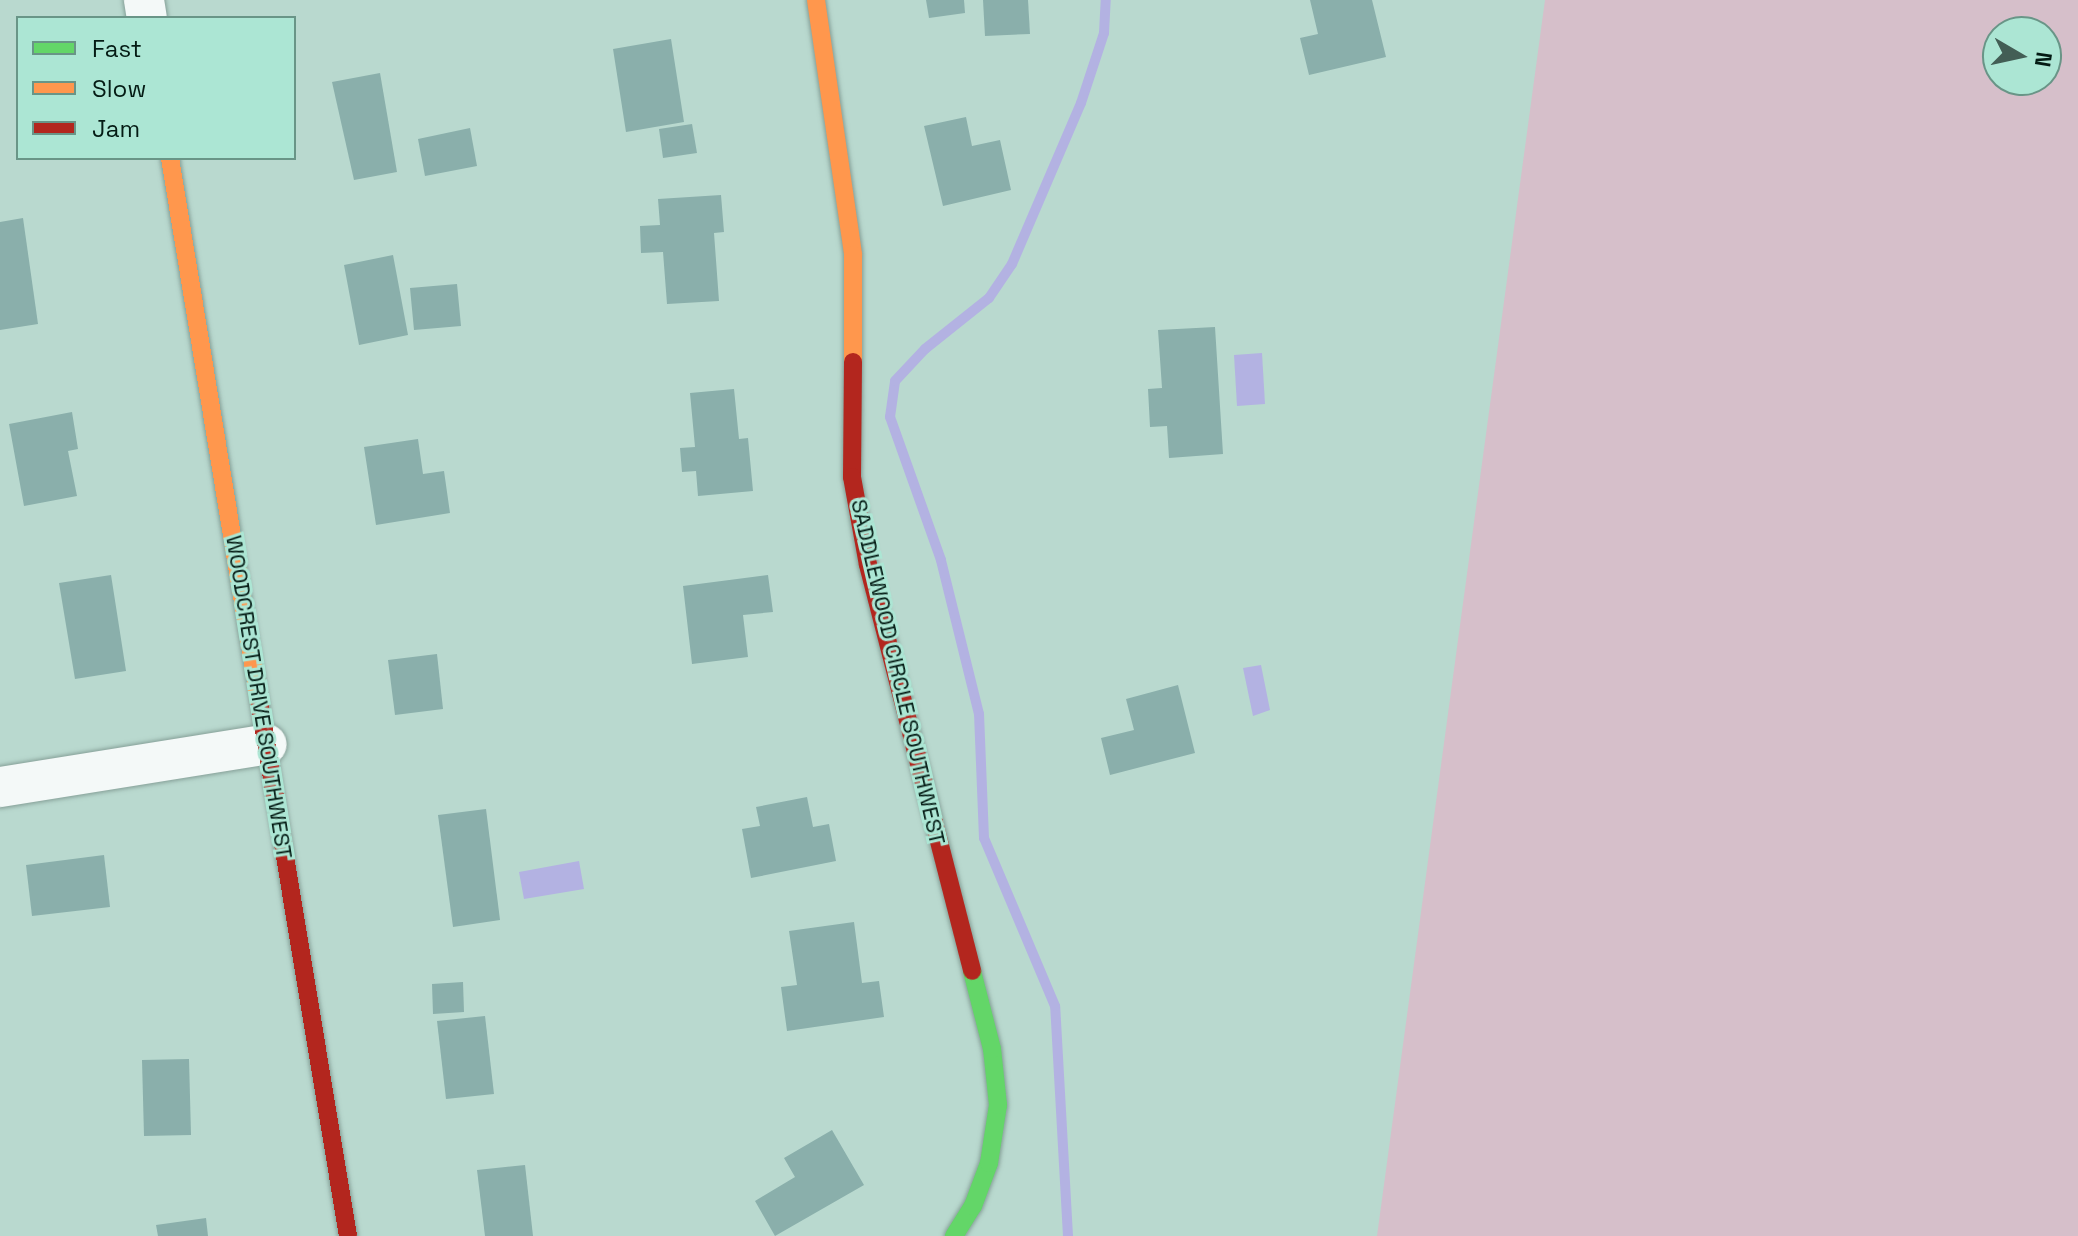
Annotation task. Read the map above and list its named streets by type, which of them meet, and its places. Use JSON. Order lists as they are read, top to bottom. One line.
{"streets":{"street":["SADDLEWOOD CIRCLE SOUTHWEST","WOODCREST DRIVE SOUTHWEST"]},"legend":["Fast","Slow","Jam"],"north":"right"}
